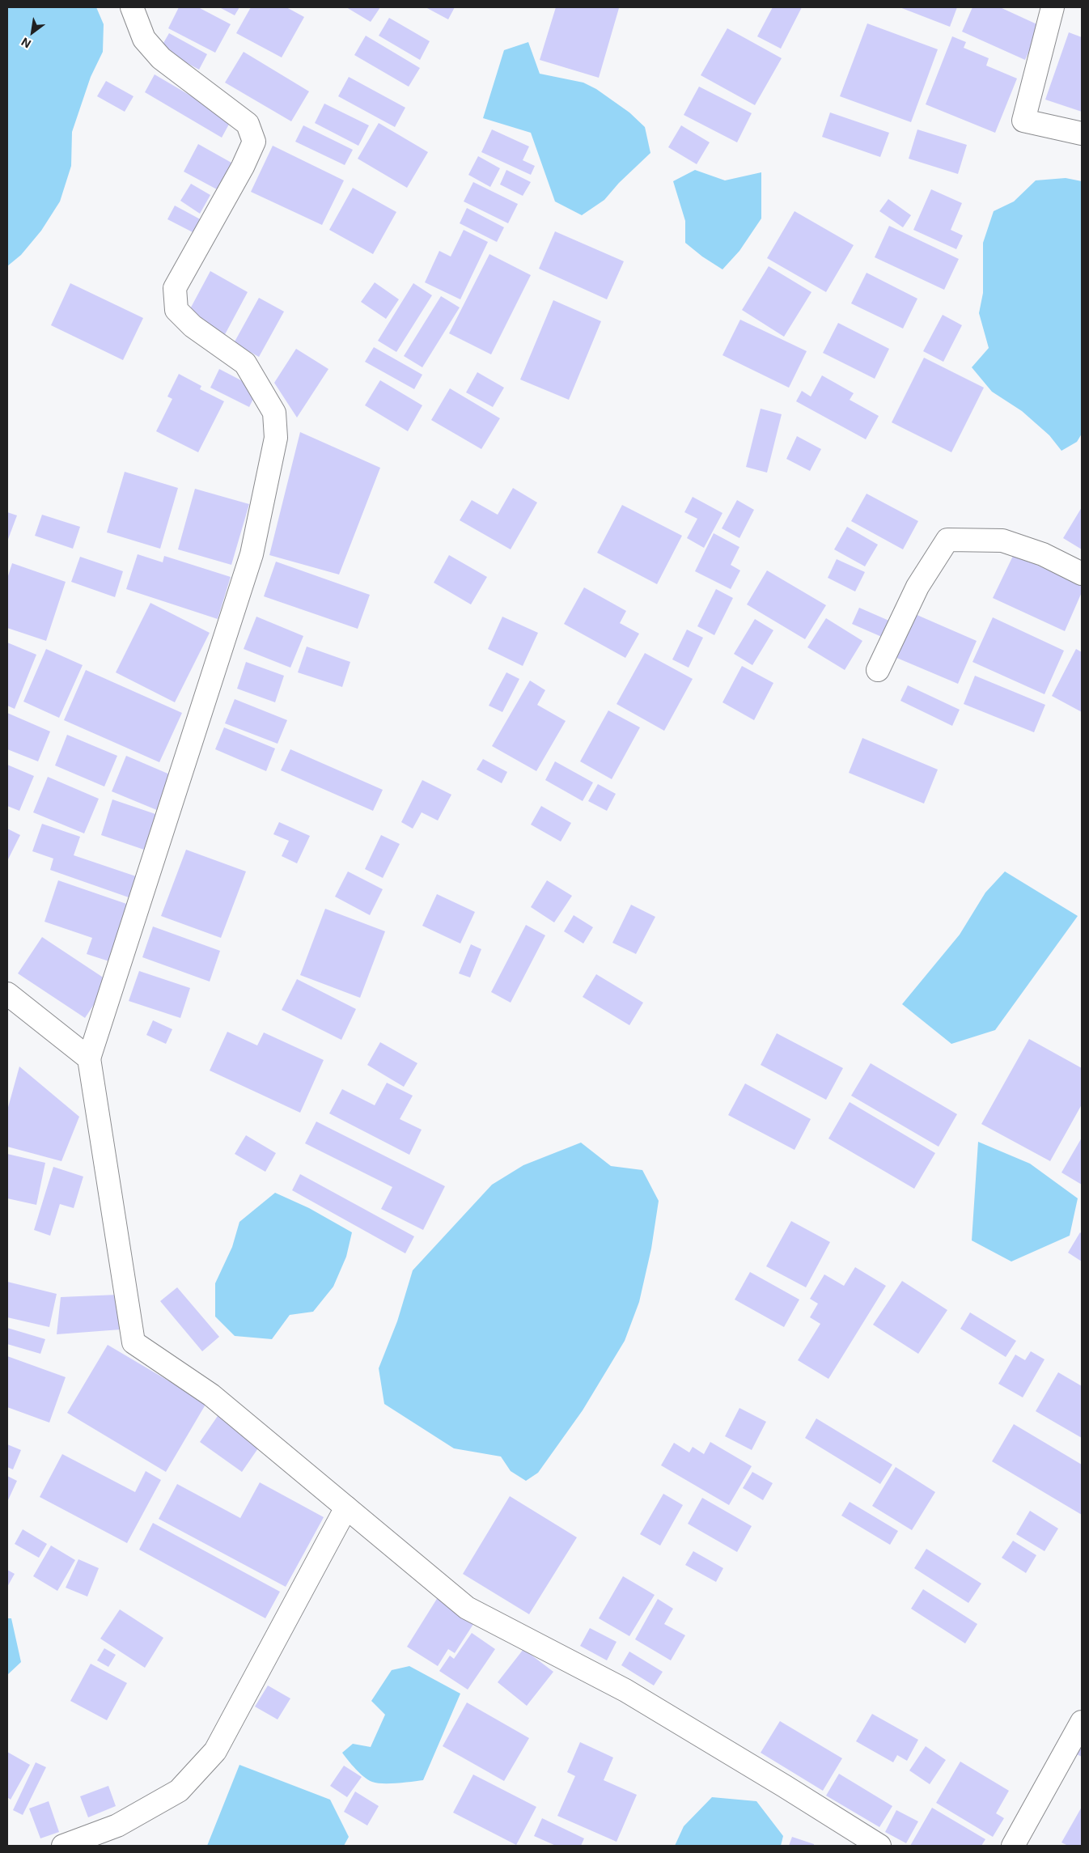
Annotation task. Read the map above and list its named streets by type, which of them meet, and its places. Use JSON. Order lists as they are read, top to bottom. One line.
{"north":"bottom left"}
